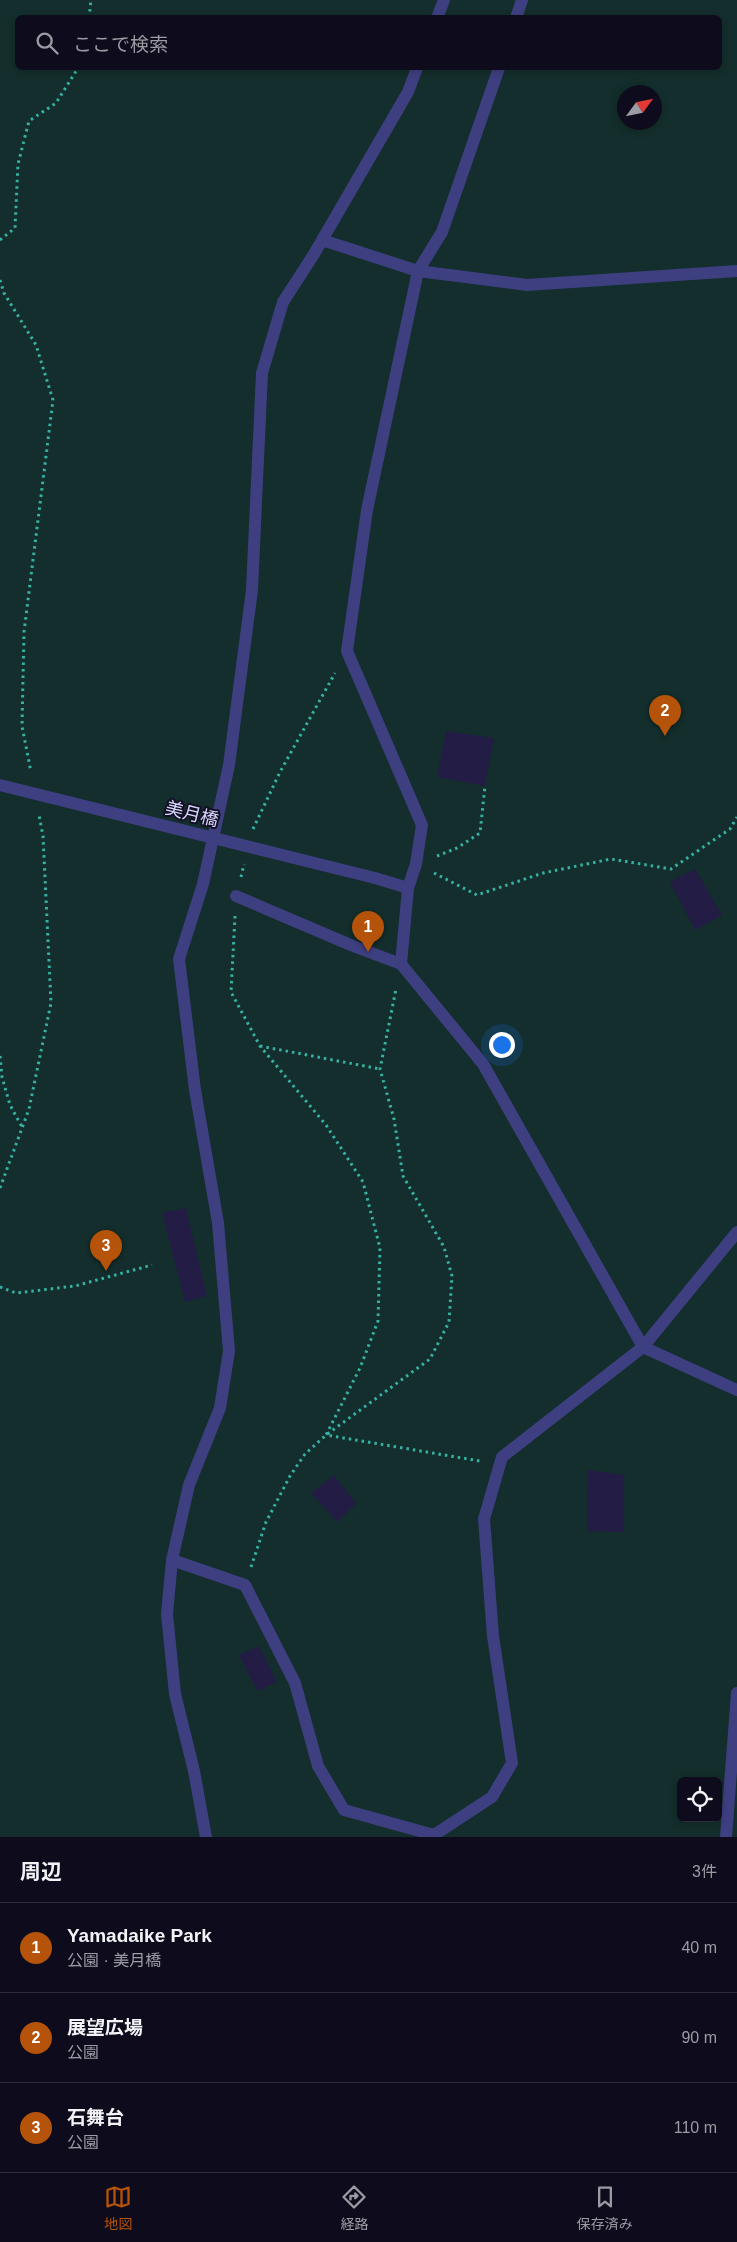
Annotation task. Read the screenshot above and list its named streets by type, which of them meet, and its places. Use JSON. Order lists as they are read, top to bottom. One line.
{"streets":{"street":["美月橋"]},"north":"top right","page":{"search":"ここで検索","pins":["2","1","3"],"heading":["周辺","3件"],"list":[{"mark":"1","name":"Yamadaike Park","note":"公園 · 美月橋","value":"40 m"},{"mark":"2","name":"展望広場","note":"公園","value":"90 m"},{"mark":"3","name":"石舞台","note":"公園","value":"110 m"}],"nav":["地図","経路","保存済み"]}}
